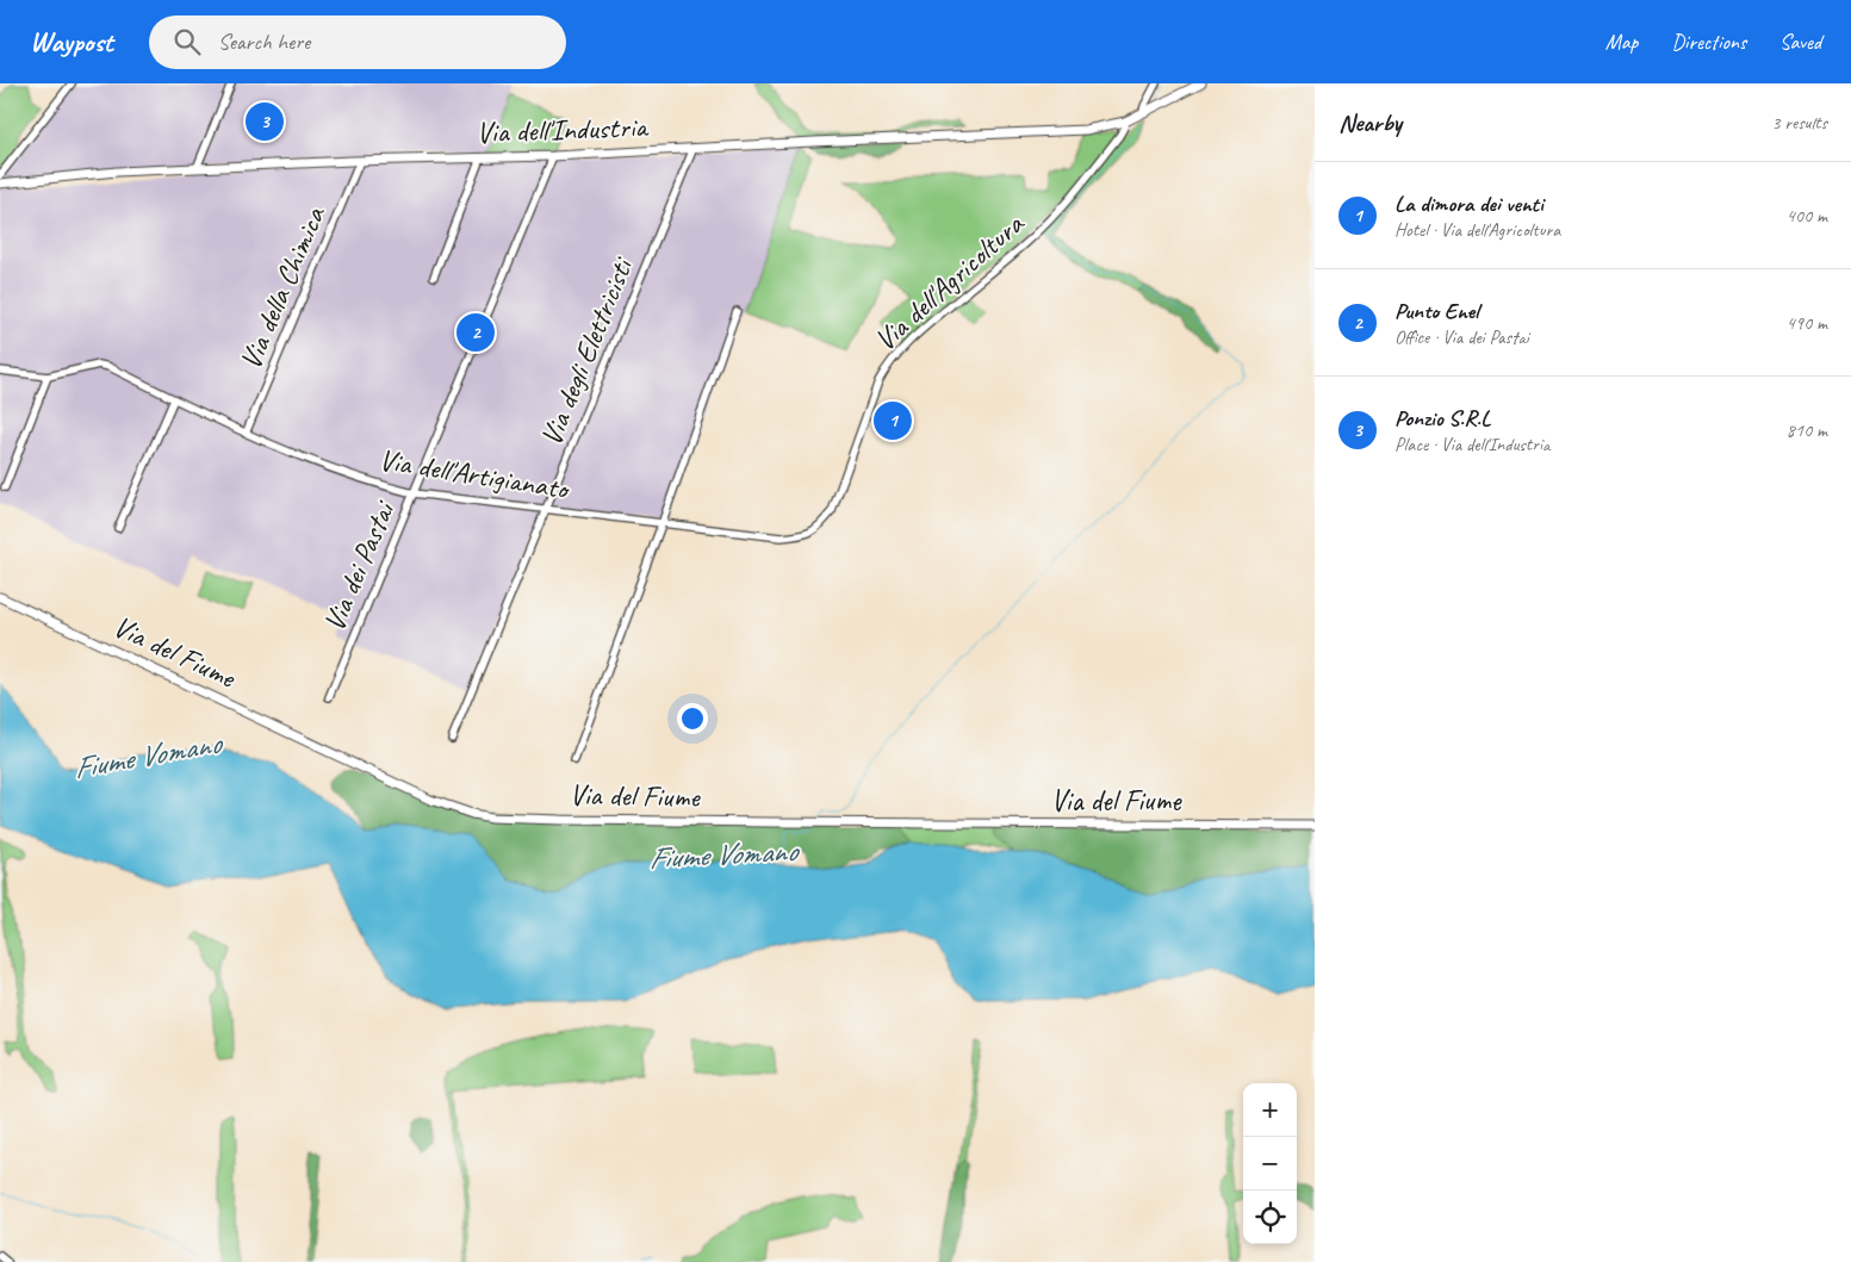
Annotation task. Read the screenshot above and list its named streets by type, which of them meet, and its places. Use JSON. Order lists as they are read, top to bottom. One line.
{"streets":{"street":["Via dell'Industria","Via dell'Agricoltura","Via della Chimica","Via degli Elettricisti","Via dell'Artigianato","Via dei Pastai","Via del Fiume"]},"crossings":[["Via dell'Industria","Via dell'Agricoltura"],["Via dell'Industria","Via della Chimica"],["Via dell'Industria","Via degli Elettricisti"],["Via dell'Industria","Via dei Pastai"],["Via dell'Agricoltura","Via dell'Artigianato"],["Via della Chimica","Via dell'Artigianato"],["Via degli Elettricisti","Via dell'Artigianato"],["Via dell'Artigianato","Via dei Pastai"]],"water":["Fiume Vomano"],"page":{"header":"Waypost","search":"Search here","nav":["Map","Directions","Saved"],"heading":["Nearby","3 results"],"pins":["3","2","1"],"list":[{"mark":"1","name":"La dimora dei venti","note":"Hotel · Via dell'Agricoltura","value":"400 m"},{"mark":"2","name":"Punto Enel","note":"Office · Via dei Pastai","value":"490 m"},{"mark":"3","name":"Ponzio S.R.L","note":"Place · Via dell'Industria","value":"810 m"}],"map_buttons":["+","−"]}}
